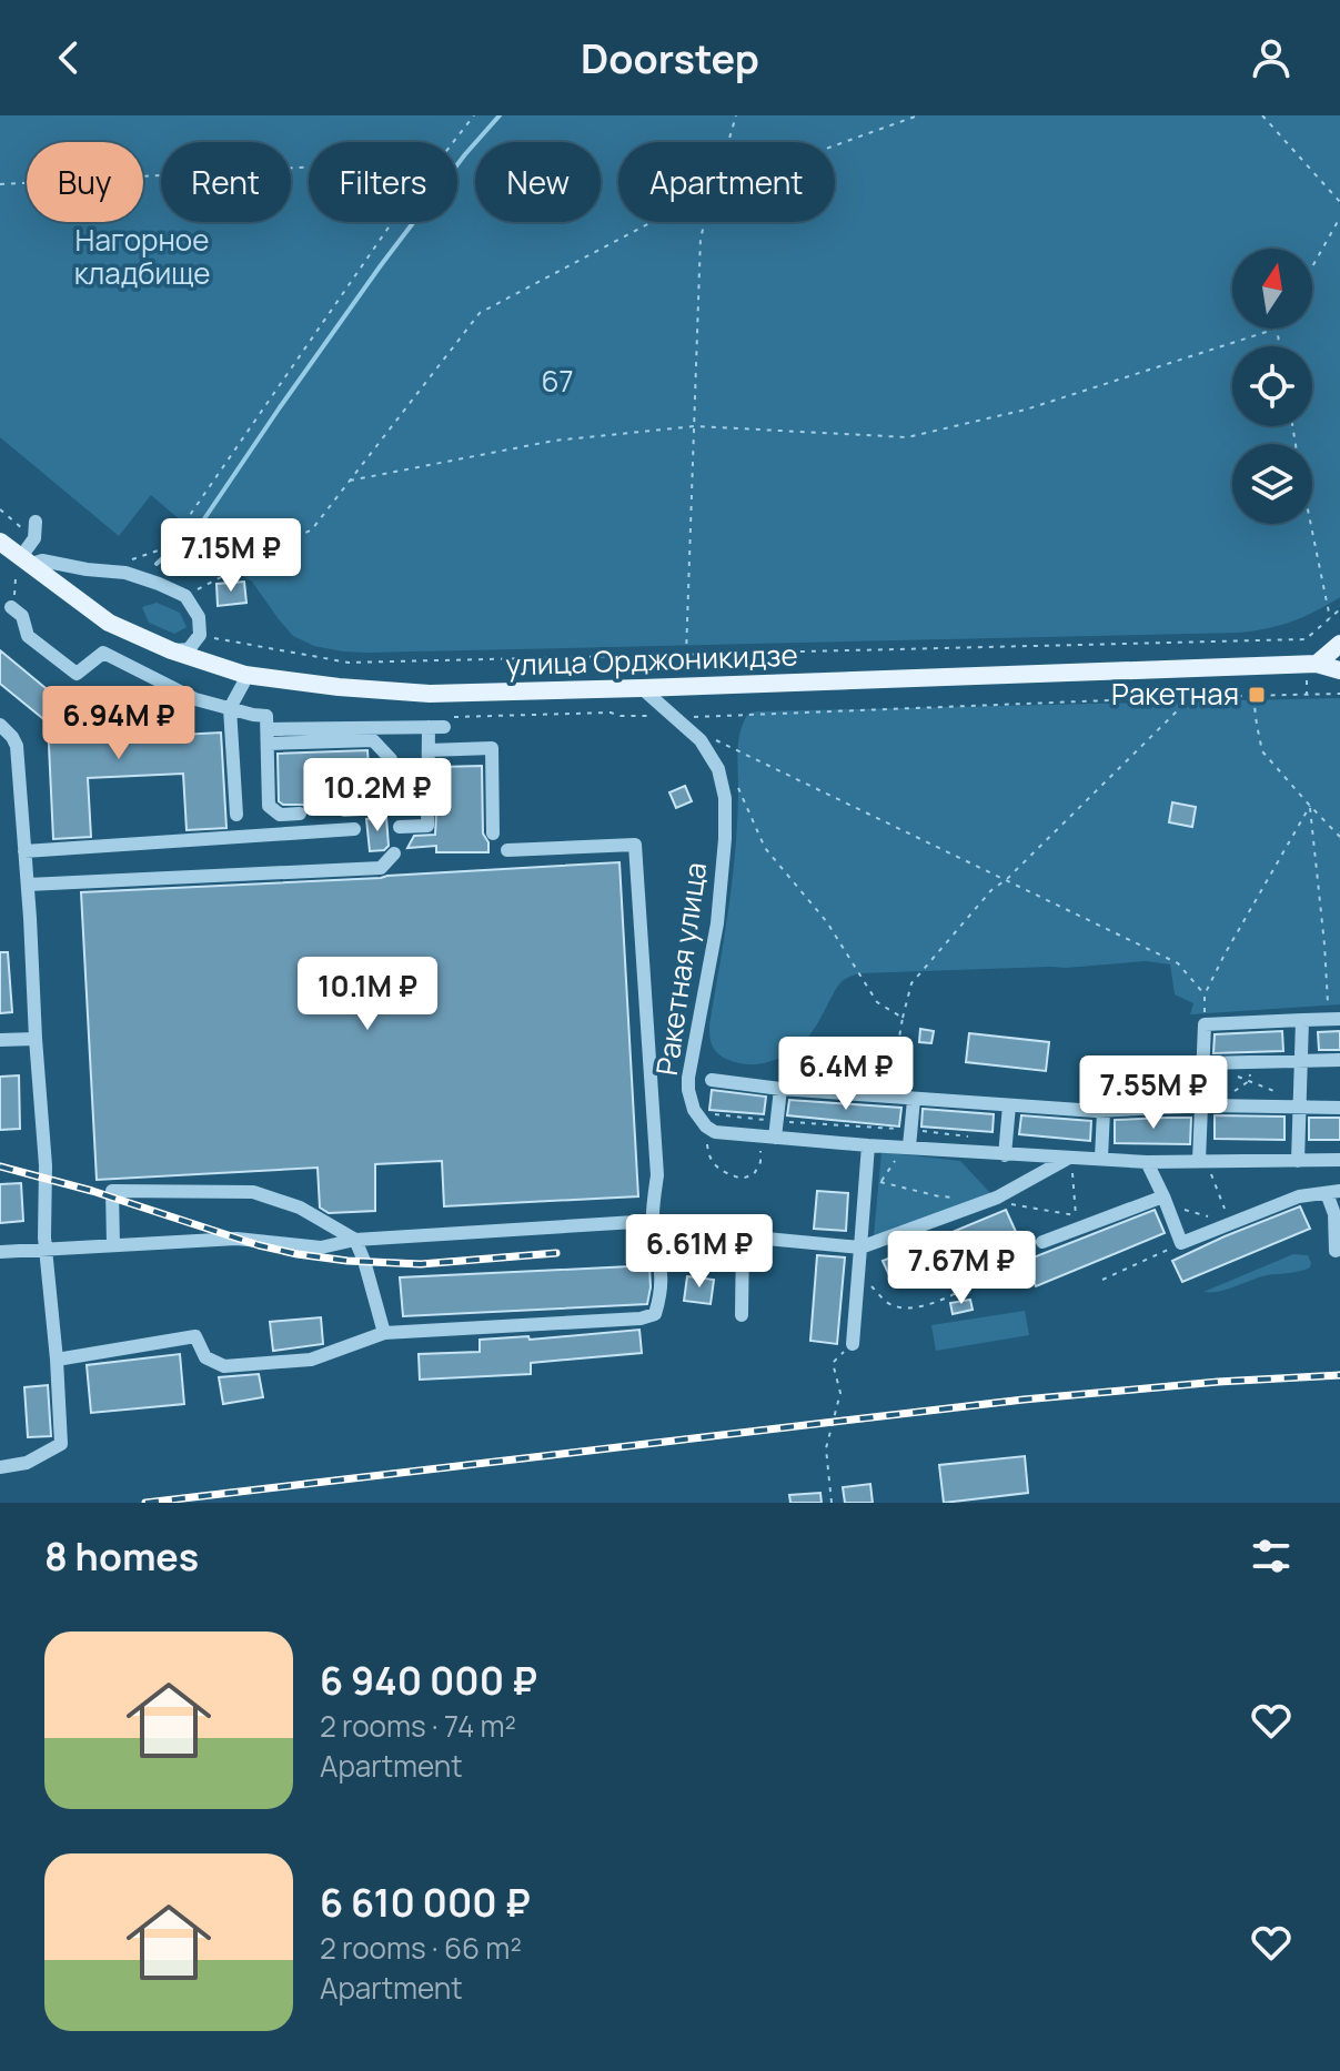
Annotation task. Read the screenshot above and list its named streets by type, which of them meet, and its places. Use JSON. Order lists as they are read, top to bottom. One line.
{"streets":{"main road":["улица Орджоникидзе"],"street":["Ракетная улица"]},"crossings":[["улица Орджоникидзе","Ракетная улица"]],"parks":["Нагорное кладбище","67"],"places":{"transit":["Ракетная"]},"north":"top","page":{"header":"Doorstep","chip":["Buy","Rent","Filters","New","Apartment"],"price":["7.15M ₽","6.94M ₽","10.2M ₽","10.1M ₽","6.4M ₽","7.55M ₽","6.61M ₽","7.67M ₽"],"heading":"8 homes","list":[{"name":"6 940 000 ₽","note":"2 rooms · 74 m² · Apartment"},{"name":"6 610 000 ₽","note":"2 rooms · 66 m² · Apartment"}]}}
